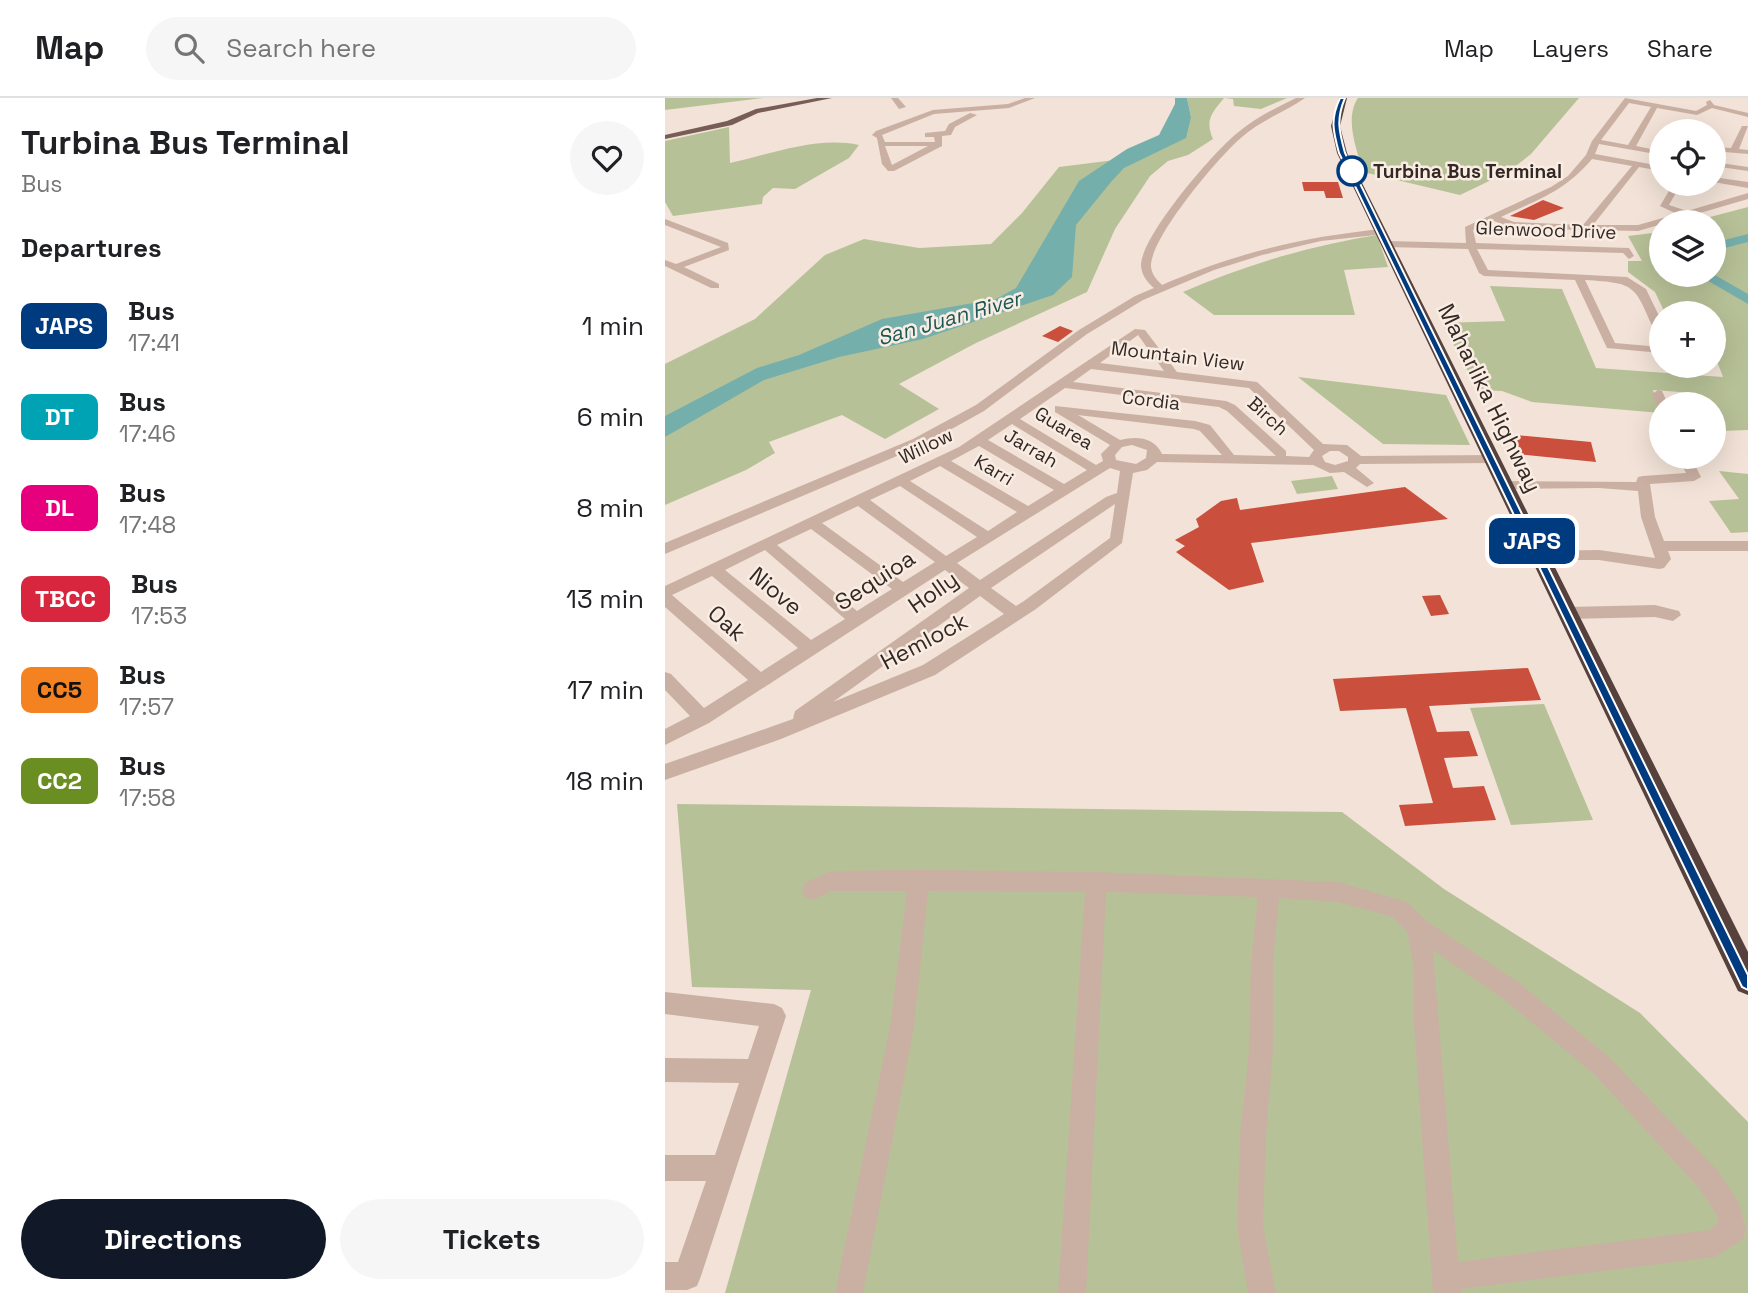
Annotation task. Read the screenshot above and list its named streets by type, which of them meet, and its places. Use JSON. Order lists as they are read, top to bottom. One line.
{"streets":{"highway":["Maharlika Highway"],"street":["Glenwood Drive","Mountain View","Cordia","Birch","Guarea","Willow","Jarrah","Karri","Sequioa","Niove","Holly","Oak","Hemlock"]},"crossings":[["Glenwood Drive","Maharlika Highway"],["Mountain View","Willow"],["Birch","Willow"],["Guarea","Willow"],["Guarea","Sequioa"],["Willow","Jarrah"],["Willow","Karri"],["Willow","Niove"],["Jarrah","Sequioa"],["Karri","Sequioa"],["Sequioa","Niove"],["Sequioa","Oak"],["Holly","Hemlock"]],"water":["San Juan River"],"places":["Turbina Bus Terminal"],"lines":["bus line JAPS"],"page":{"header":"Map","search":"Search here","nav":["Map","Layers","Share"],"heading":[["Turbina Bus Terminal","Bus"],"Departures"],"on_map":"JAPS","map_buttons":["+","−"],"list":[{"mark":"JAPS","name":"Bus","note":"17:41","value":"1 min"},{"mark":"DT","name":"Bus","note":"17:46","value":"6 min"},{"mark":"DL","name":"Bus","note":"17:48","value":"8 min"},{"mark":"TBCC","name":"Bus","note":"17:53","value":"13 min"},{"mark":"CC5","name":"Bus","note":"17:57","value":"17 min"},{"mark":"CC2","name":"Bus","note":"17:58","value":"18 min"}],"buttons":["Directions","Tickets"]}}
